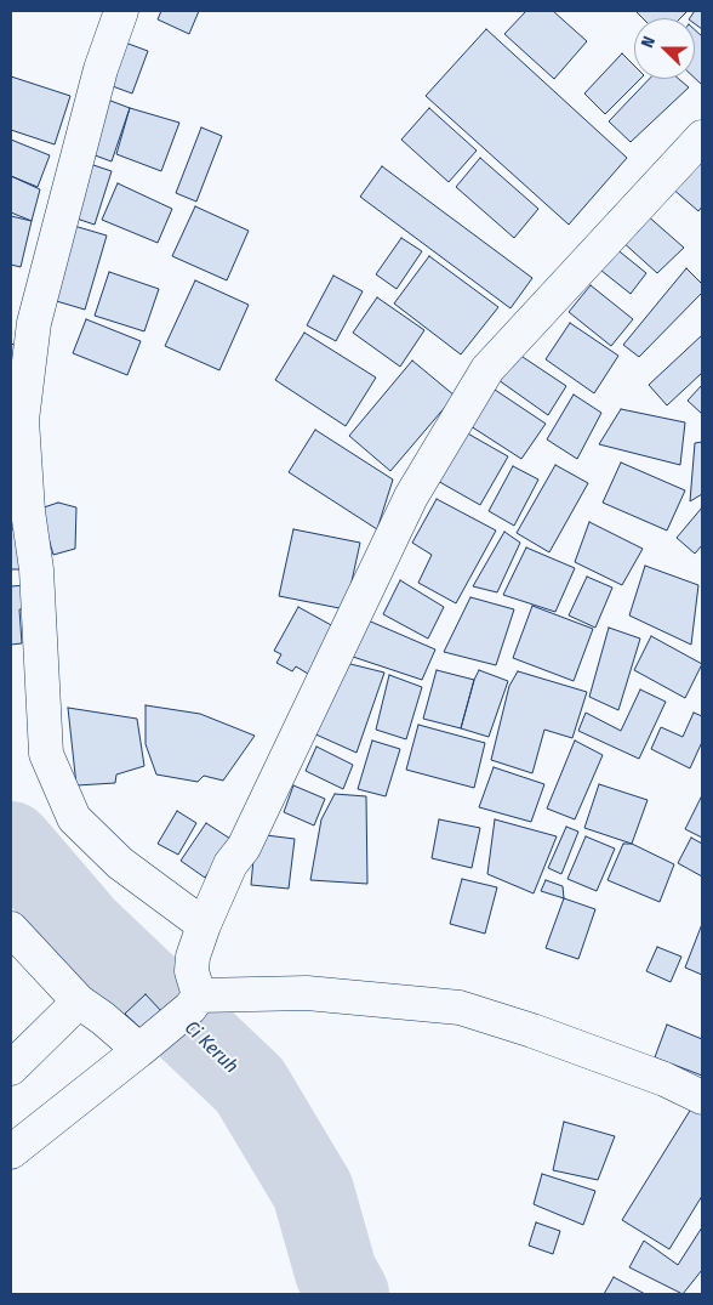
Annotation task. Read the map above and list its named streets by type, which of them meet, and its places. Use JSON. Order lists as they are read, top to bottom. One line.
{"water":["Ci Keruh"],"north":"left"}
